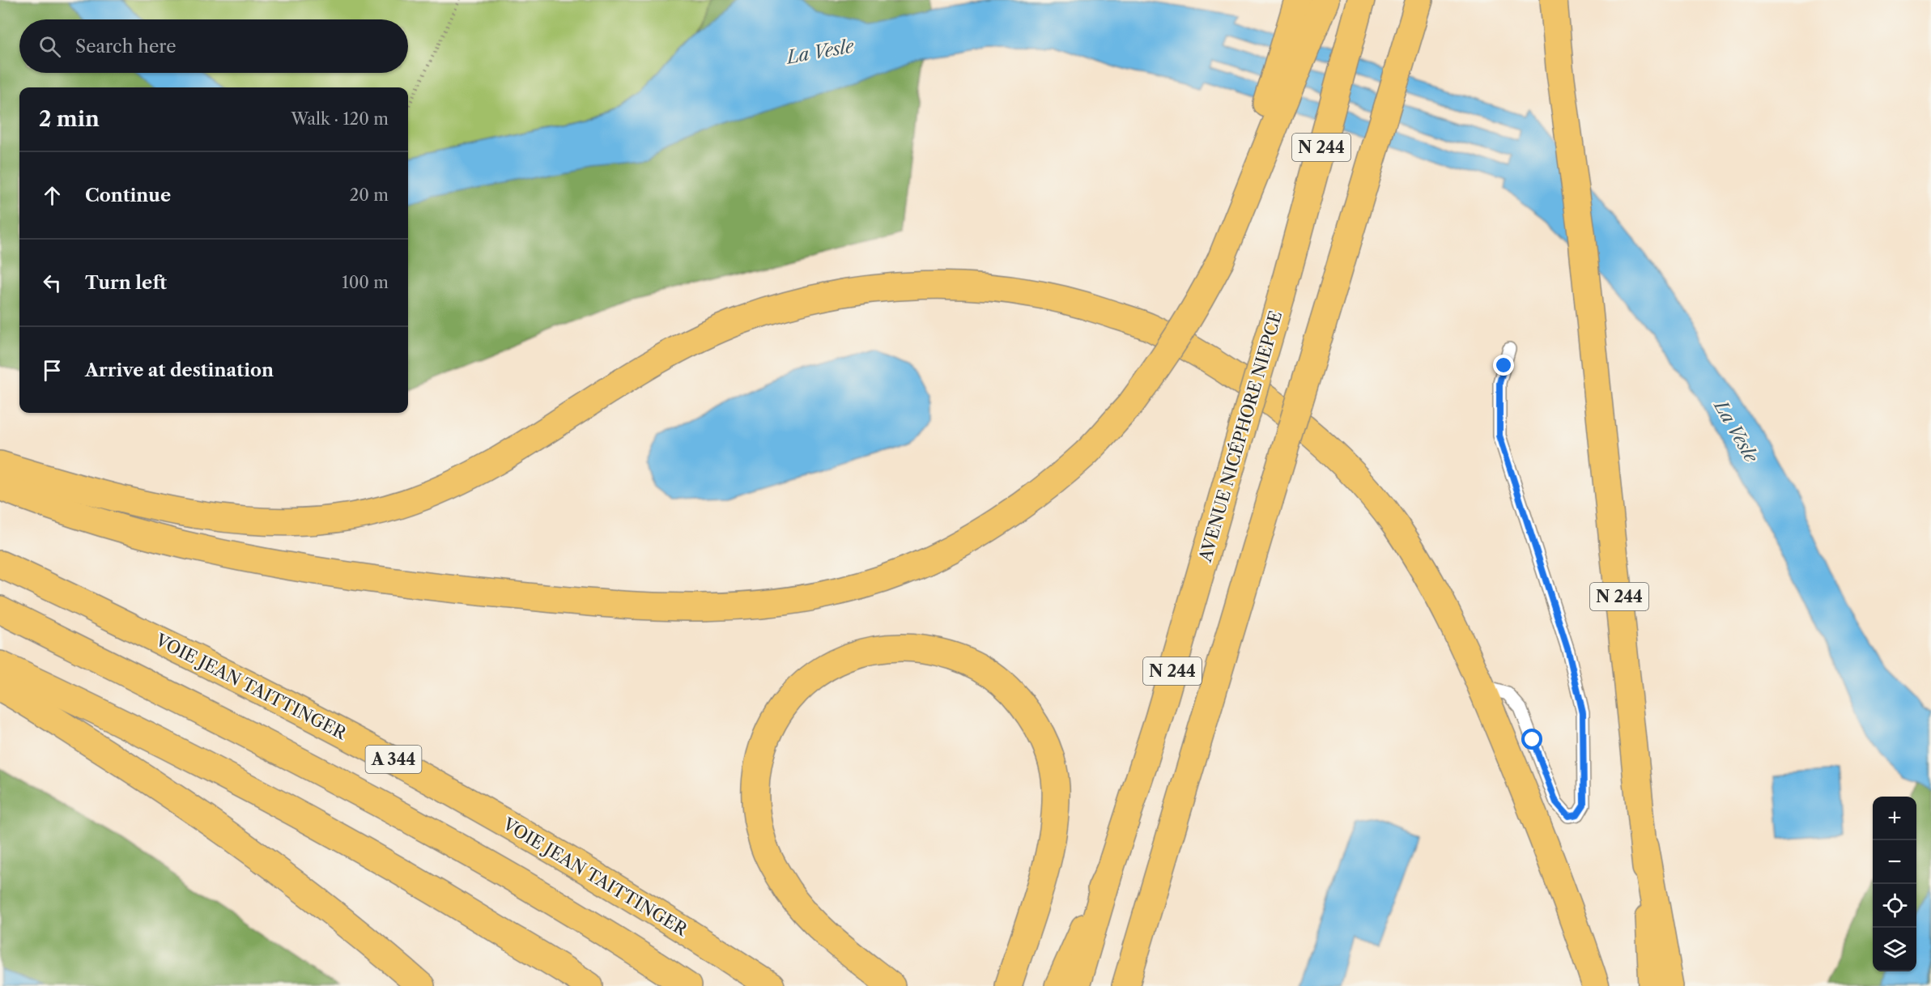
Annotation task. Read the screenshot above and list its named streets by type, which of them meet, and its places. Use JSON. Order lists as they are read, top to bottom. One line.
{"streets":{"highway":["N 244","AVENUE NICÉPHORE NIEPCE","VOIE JEAN TAITTINGER","A 344"]},"crossings":[["N 244","AVENUE NICÉPHORE NIEPCE"]],"water":["La Vesle"],"page":{"search":"Search here","heading":["2 min","Walk · 120 m"],"list":[["Continue","20 m"],["Turn left","100 m"],"Arrive at destination"],"map_buttons":["+","−"]}}
